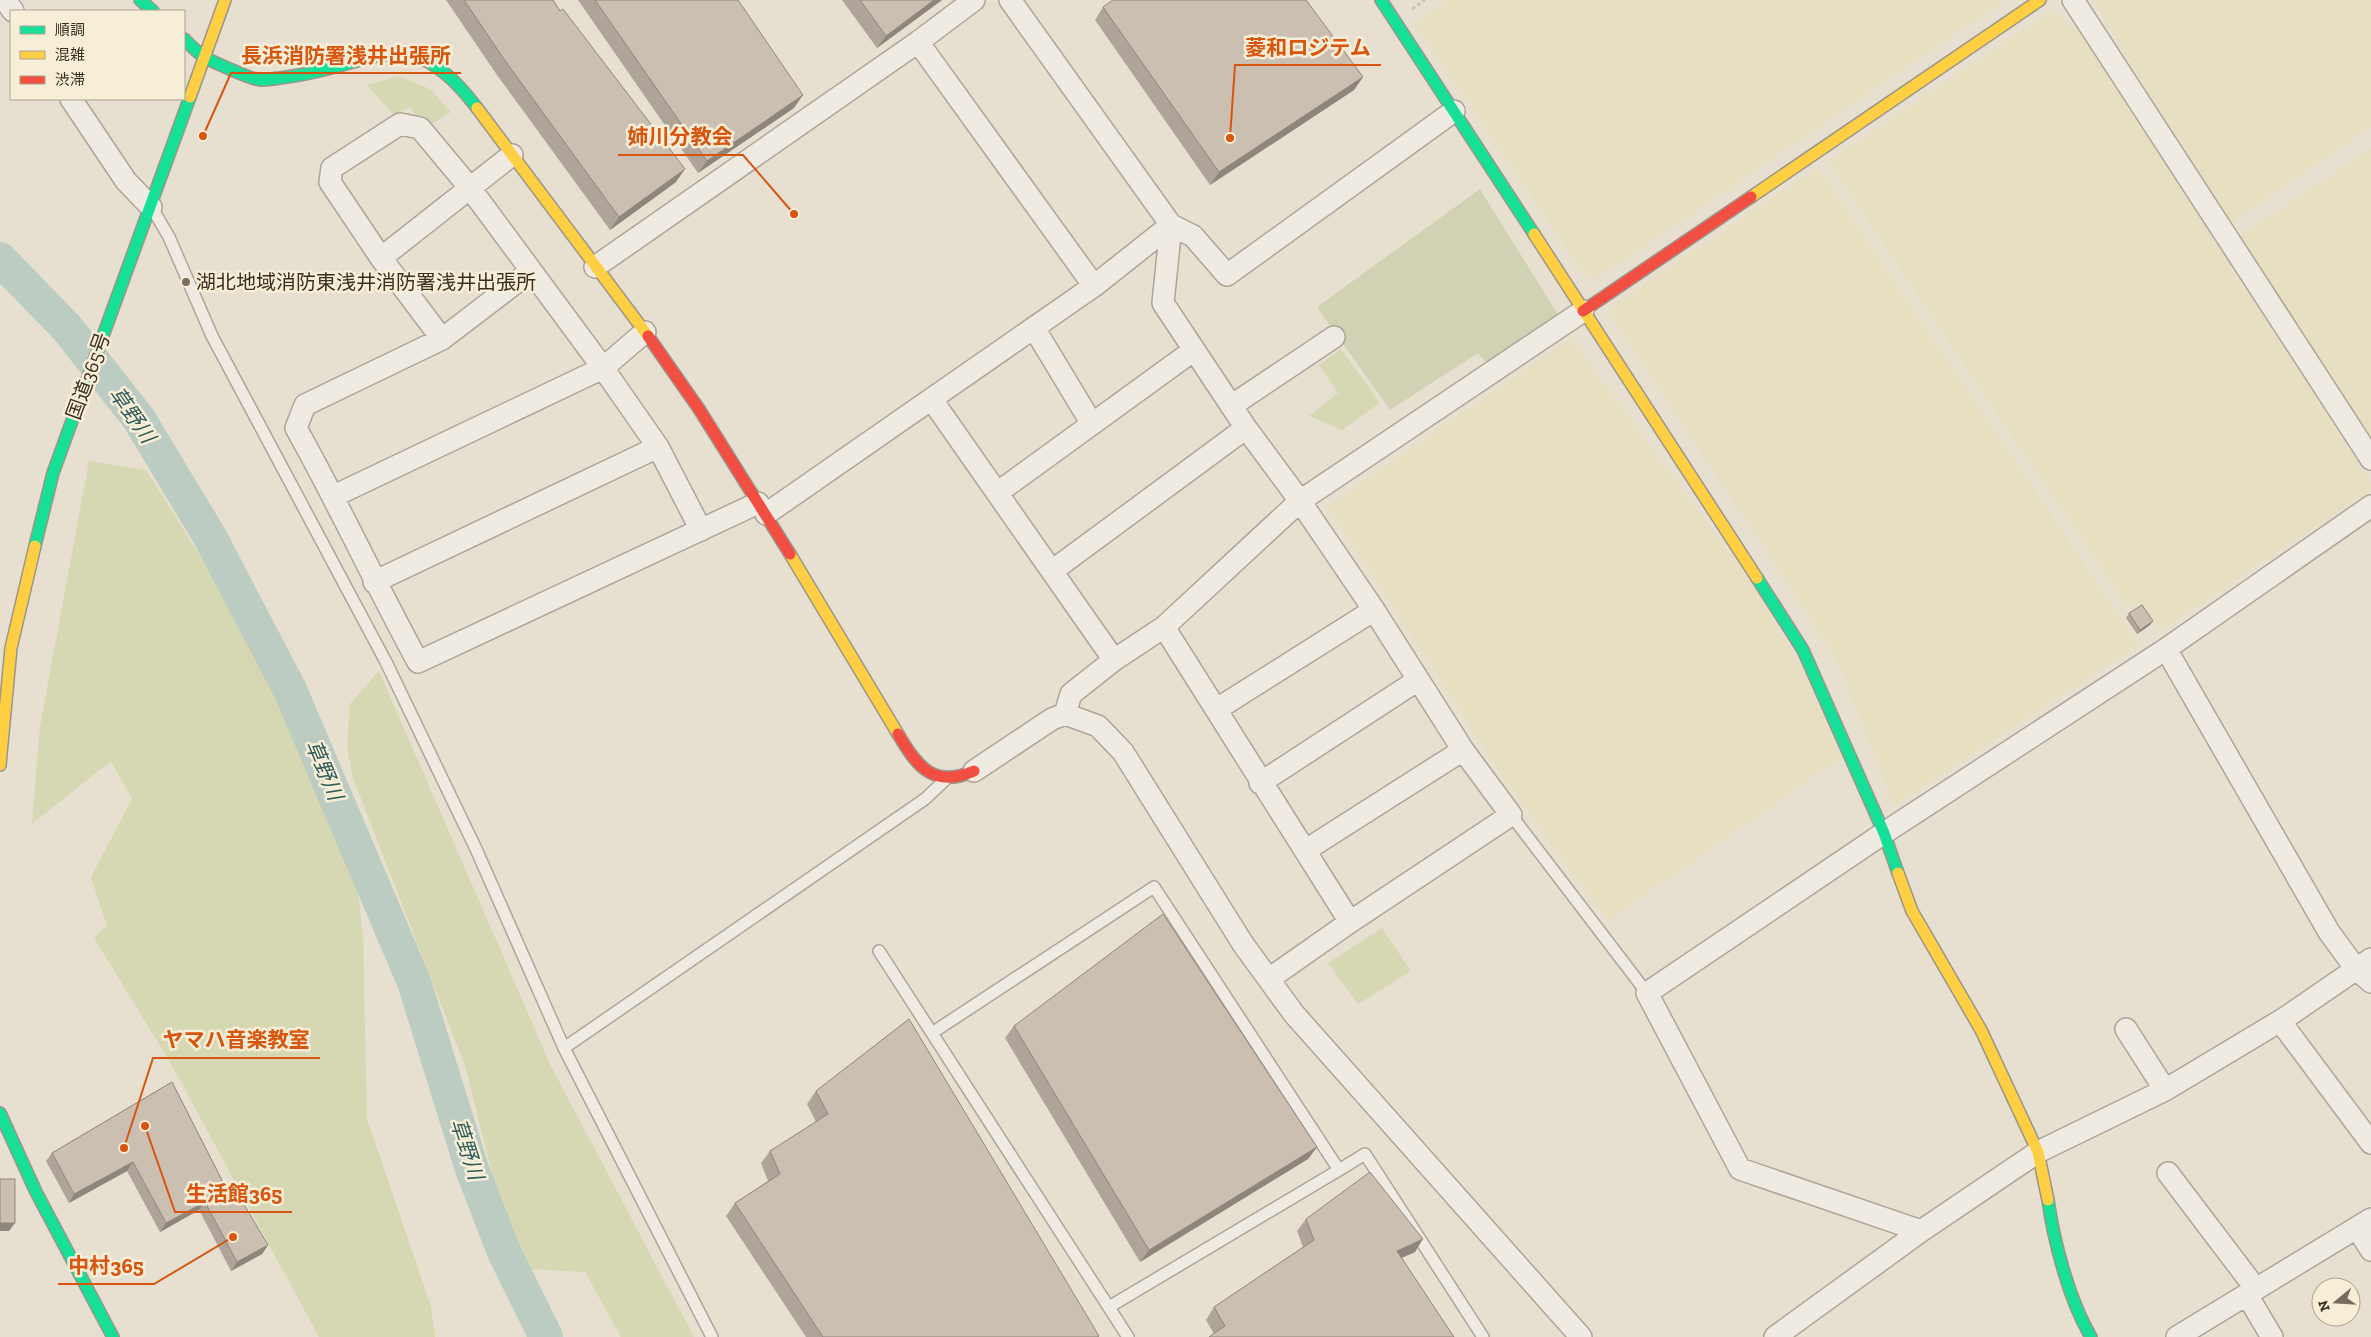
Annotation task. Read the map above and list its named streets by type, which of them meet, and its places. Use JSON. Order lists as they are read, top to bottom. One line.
{"streets":{"main road":["国道365号"]},"water":["草野川"],"places":["長浜消防署浅井出張所","菱和ロジテム","姉川分教会","湖北地域消防東浅井消防署浅井出張所","生活館365","ヤマハ音楽教室","中村365"],"legend":["順調","混雑","渋滞"],"north":"left"}
